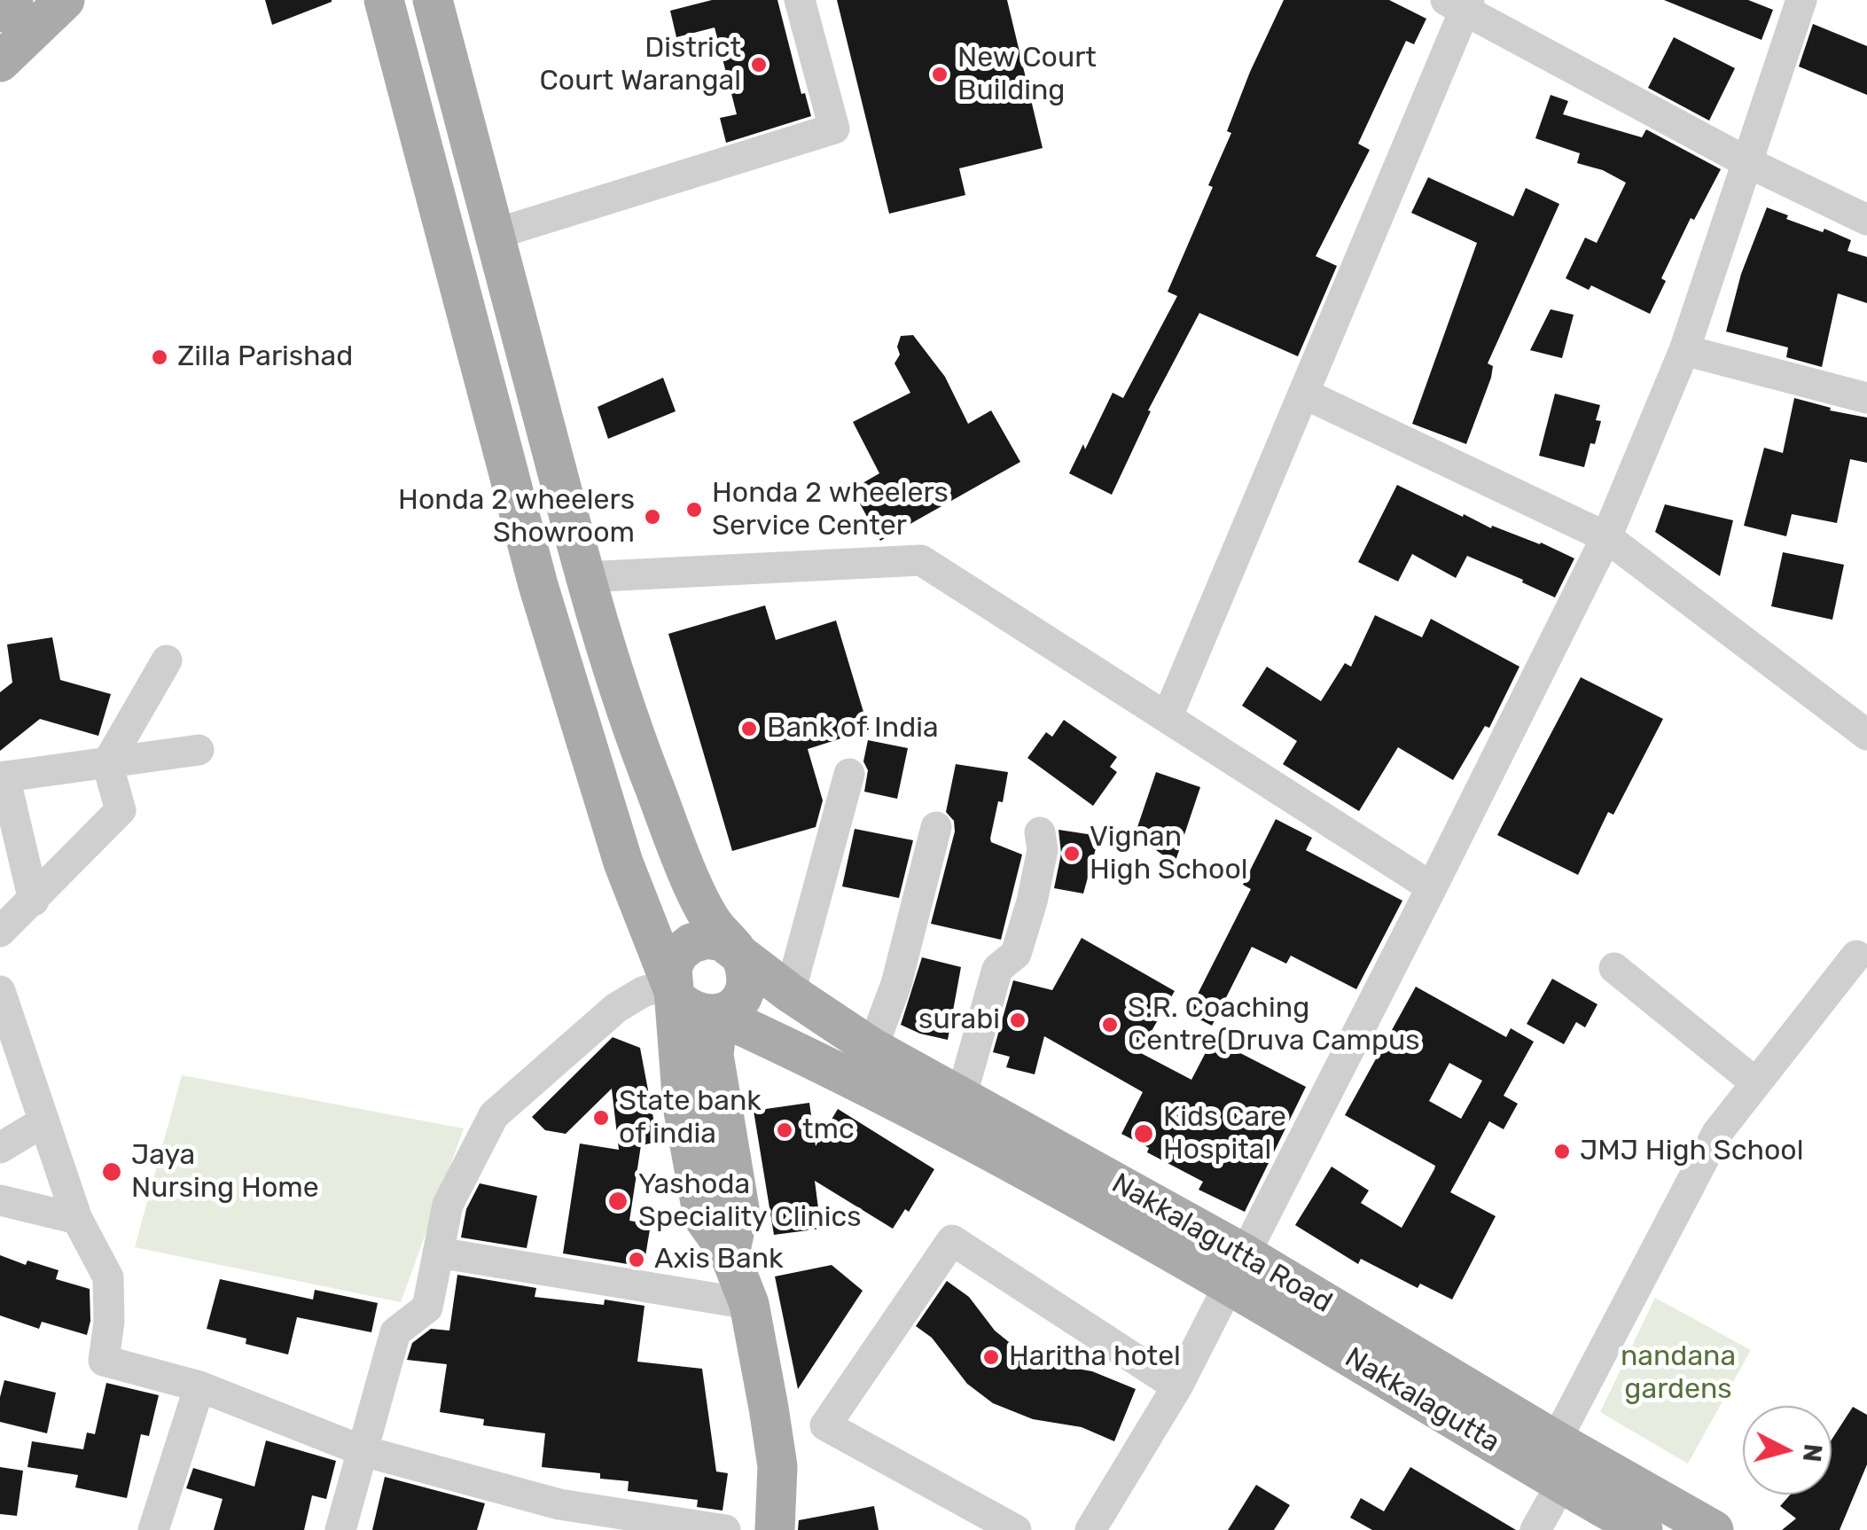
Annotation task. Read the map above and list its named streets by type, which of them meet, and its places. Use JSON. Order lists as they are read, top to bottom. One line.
{"streets":{"main road":["Nakkalagutta Road","Nakkalagutta"]},"crossings":[["Nakkalagutta Road","Nakkalagutta"]],"parks":["nandana gardens"],"places":["District Court Warangal","New Court Building","Zilla Parishad","Honda 2 wheelers Service Center","Honda 2 wheelers Showroom","Bank of India","Vignan High School","surabi","S.R. Coaching Centre(Druva Campus","State bank of india","tmc","Kids Care Hospital","JMJ High School","Jaya Nursing Home","Yashoda Speciality Clinics","Axis Bank","Haritha hotel"],"north":"right"}
